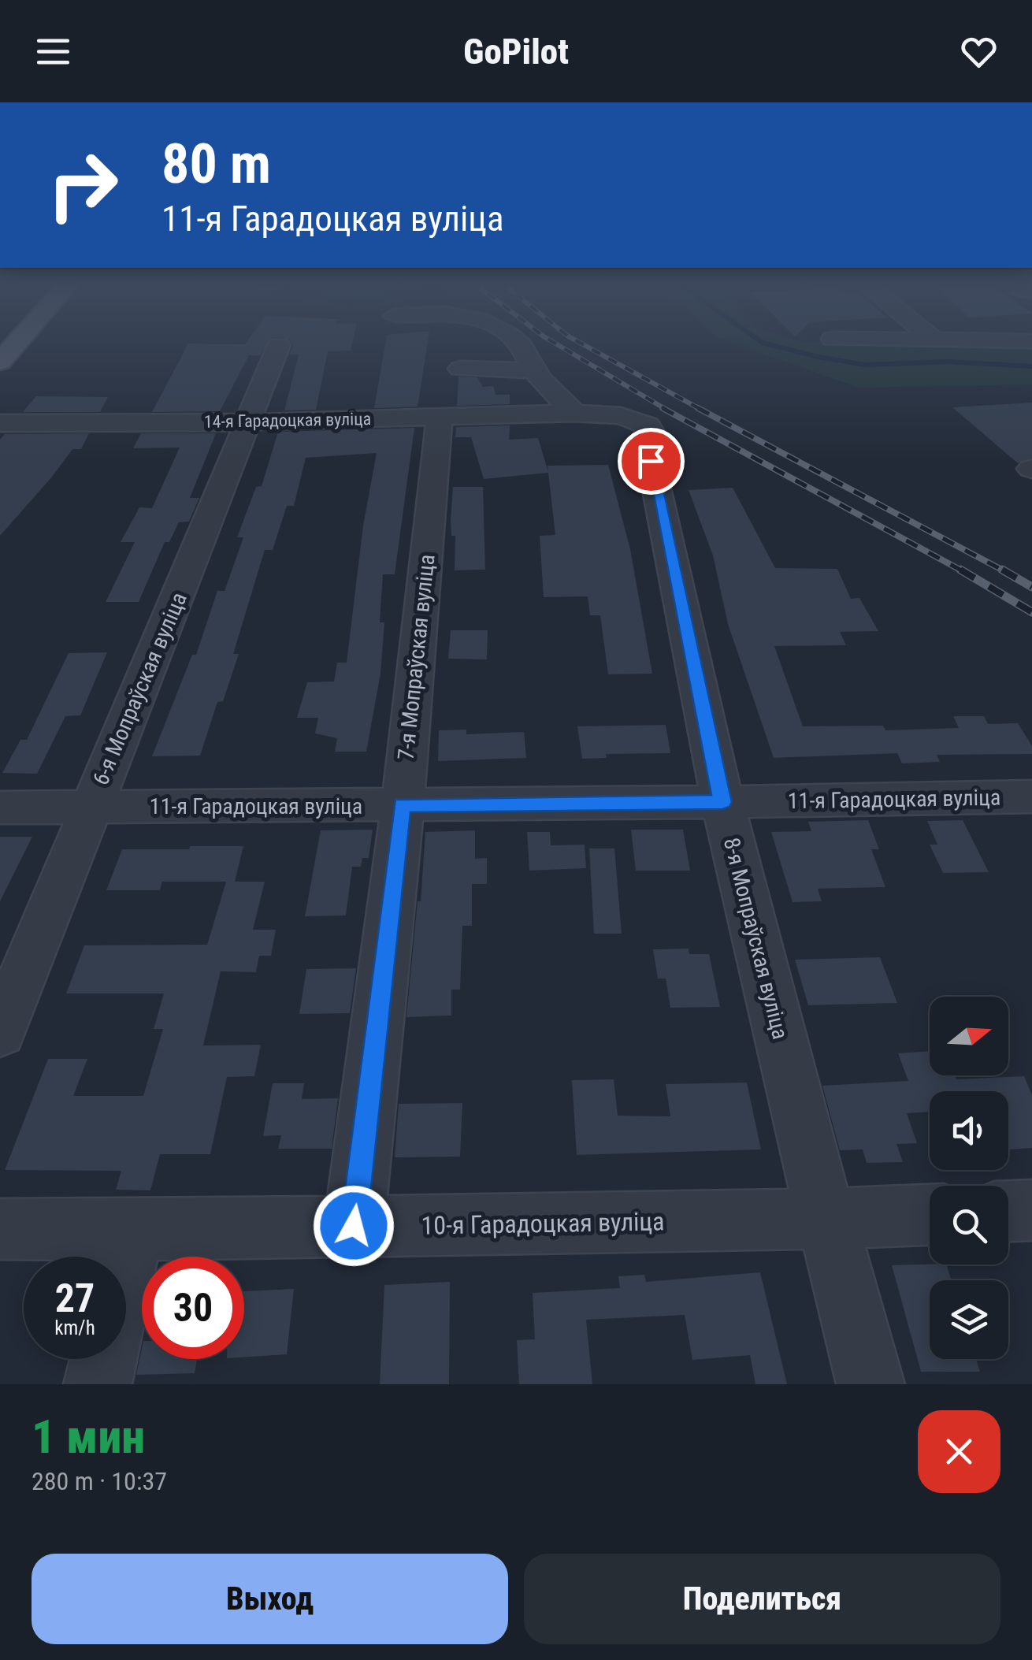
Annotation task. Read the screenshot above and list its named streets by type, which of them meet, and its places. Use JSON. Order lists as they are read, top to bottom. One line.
{"streets":{"street":["14-я Гарадоцкая вуліца","7-я Мопраўская вуліца","6-я Мопраўская вуліца","11-я Гарадоцкая вуліца","8-я Мопраўская вуліца","10-я Гарадоцкая вуліца"]},"crossings":[["14-я Гарадоцкая вуліца","7-я Мопраўская вуліца"],["14-я Гарадоцкая вуліца","6-я Мопраўская вуліца"],["14-я Гарадоцкая вуліца","8-я Мопраўская вуліца"],["7-я Мопраўская вуліца","11-я Гарадоцкая вуліца"],["7-я Мопраўская вуліца","10-я Гарадоцкая вуліца"],["6-я Мопраўская вуліца","11-я Гарадоцкая вуліца"],["11-я Гарадоцкая вуліца","8-я Мопраўская вуліца"],["8-я Мопраўская вуліца","10-я Гарадоцкая вуліца"]],"north":"right","page":{"header":"GoPilot","turn":["80 m","11-я Гарадоцкая вуліца"],"speed":"27 km/h","limit":"30","heading":["1 мин","280 m · 10:37"],"buttons":["Выход","Поделиться"]}}
